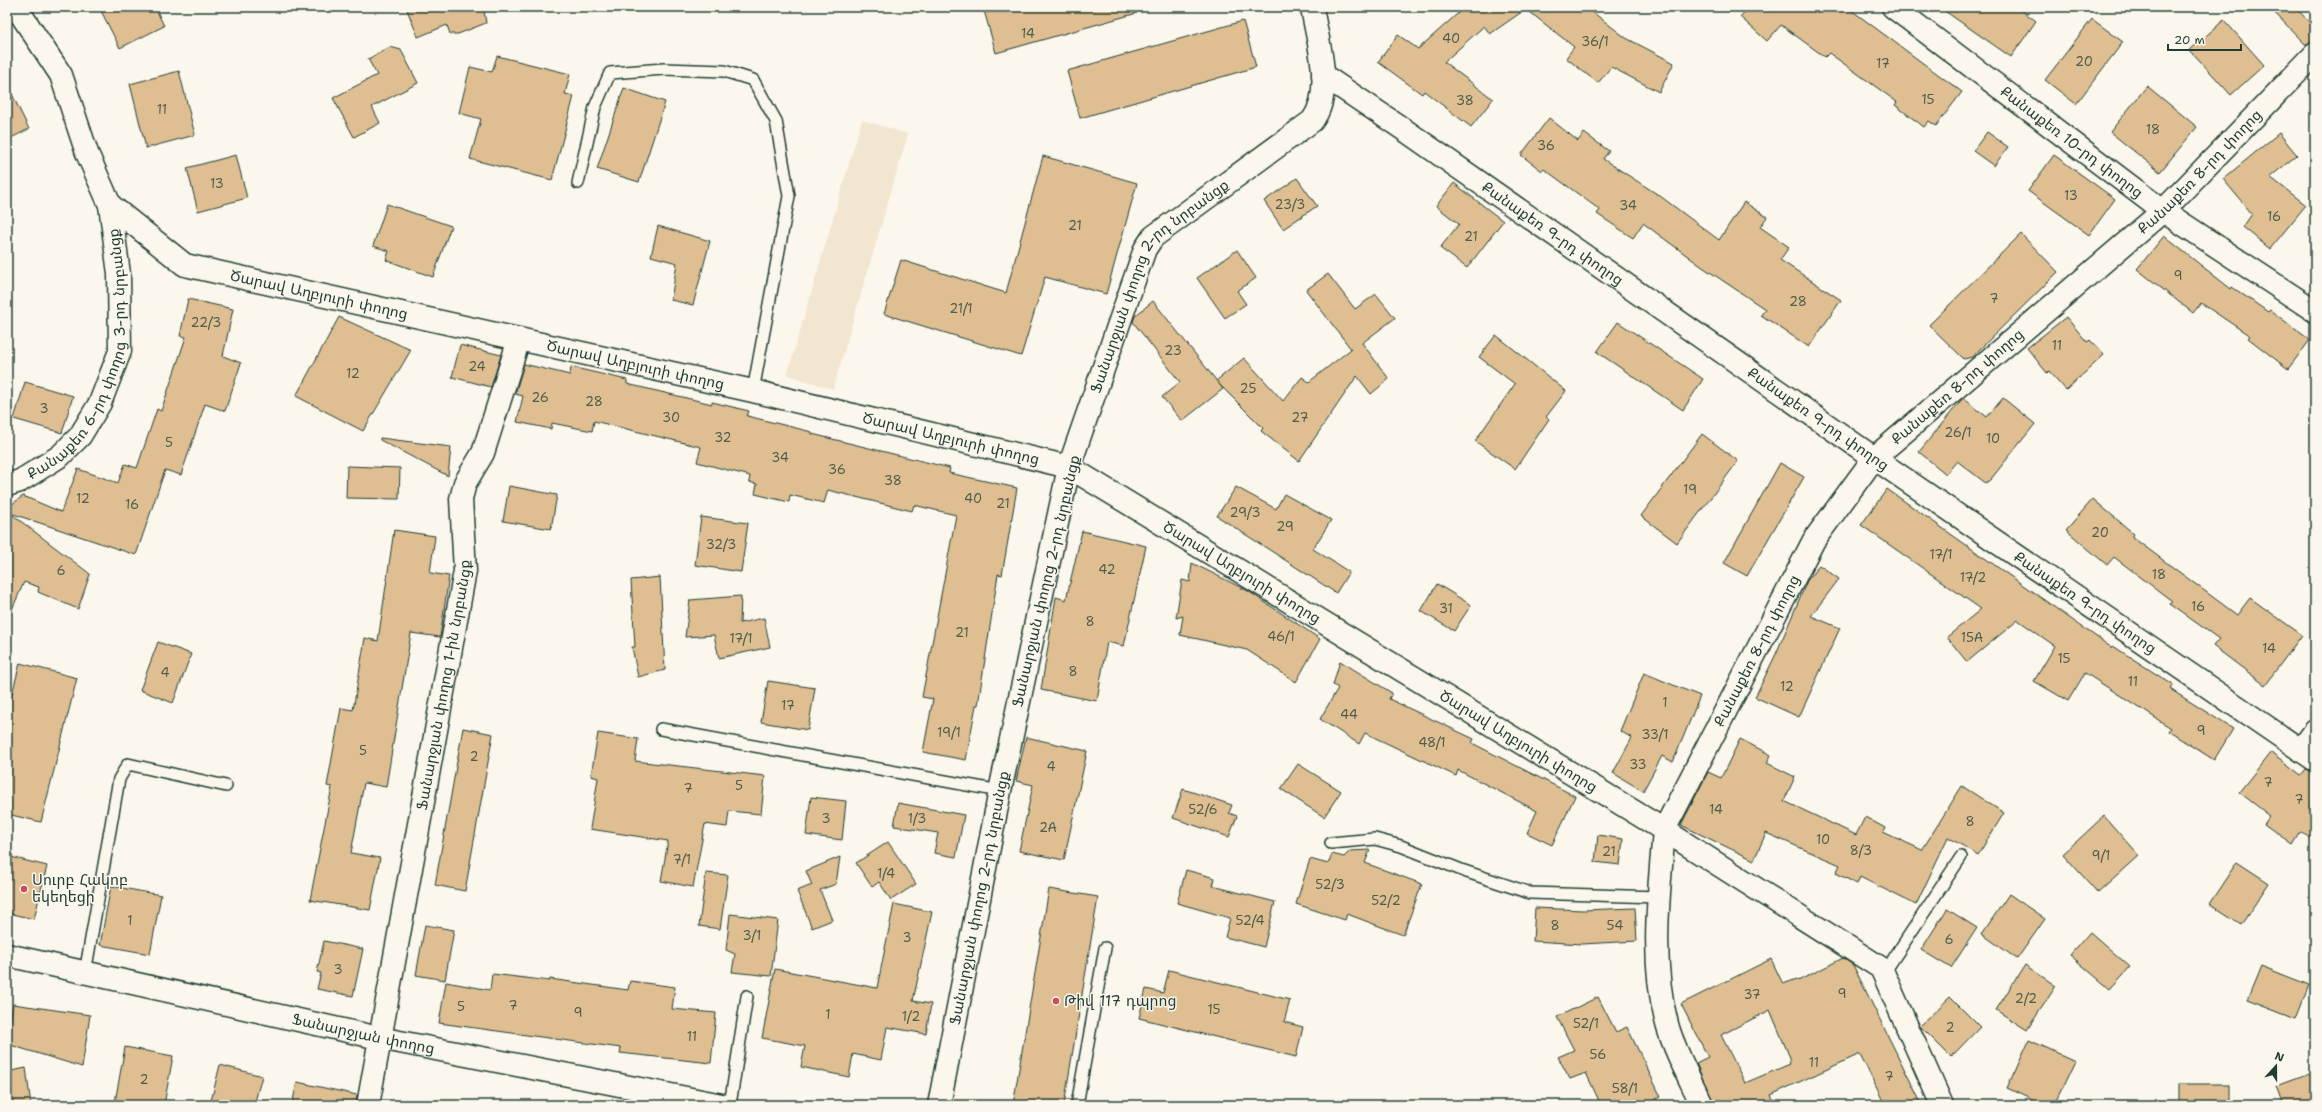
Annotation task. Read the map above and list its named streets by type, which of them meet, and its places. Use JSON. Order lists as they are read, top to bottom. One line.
{"streets":{"street":["Քանաքեռ 10-րդ փողոց","Քանաքեռ 8-րդ փողոց","Քանաքեռ 9-րդ փողոց","Ֆանարջյան փողոց 2-րդ նրբանցք","Ծարավ Աղբյուրի փողոց","Քանաքեռ 6-րդ փողոց 3-րդ նրբանցք","Ֆանարջյան փողոց 1-ին նրբանցք","Ֆանարջյան փողոց"]},"crossings":[["Քանաքեռ 10-րդ փողոց","Քանաքեռ 8-րդ փողոց"],["Քանաքեռ 8-րդ փողոց","Քանաքեռ 9-րդ փողոց"],["Քանաքեռ 8-րդ փողոց","Ծարավ Աղբյուրի փողոց"],["Քանաքեռ 9-րդ փողոց","Ֆանարջյան փողոց 2-րդ նրբանցք"],["Ֆանարջյան փողոց 2-րդ նրբանցք","Ծարավ Աղբյուրի փողոց"],["Ծարավ Աղբյուրի փողոց","Քանաքեռ 6-րդ փողոց 3-րդ նրբանցք"],["Ծարավ Աղբյուրի փողոց","Ֆանարջյան փողոց 1-ին նրբանցք"],["Ֆանարջյան փողոց 1-ին նրբանցք","Ֆանարջյան փողոց"]],"places":["Սուրբ Հակոբ եկեղեցի","Թիվ 117 դպրոց"],"house_numbers":["14","40","36/1","20","17","15","38","11","18","36","13","13","23/3","34","16","21","21","9","7","28","21/1","22/3","11","23","24","12","25","26","28","3","30","27","26/1","32","10","5","34","36","38","19","12","40","21","16","29/3","29","20","32/3","17/1","42","6","18","17/2","16","31","8","21","46/1","15А","17/1","14","15","8","4","11","12","1","17","44","9","19/1","33/1","48/1","5","2","33","4","7","5","7","7","52/6","14","3","1/3","8","2A","10","8/3","21","9/1","7/1","1/4","52/3","52/2","1","52/4","8","54","3/1","3","6","3","9","37","2/2","7","5","15","9","1","1/2","52/1","2","11","56","11","7","2","58/1"],"scale_bar":"20 m","north":"top"}
